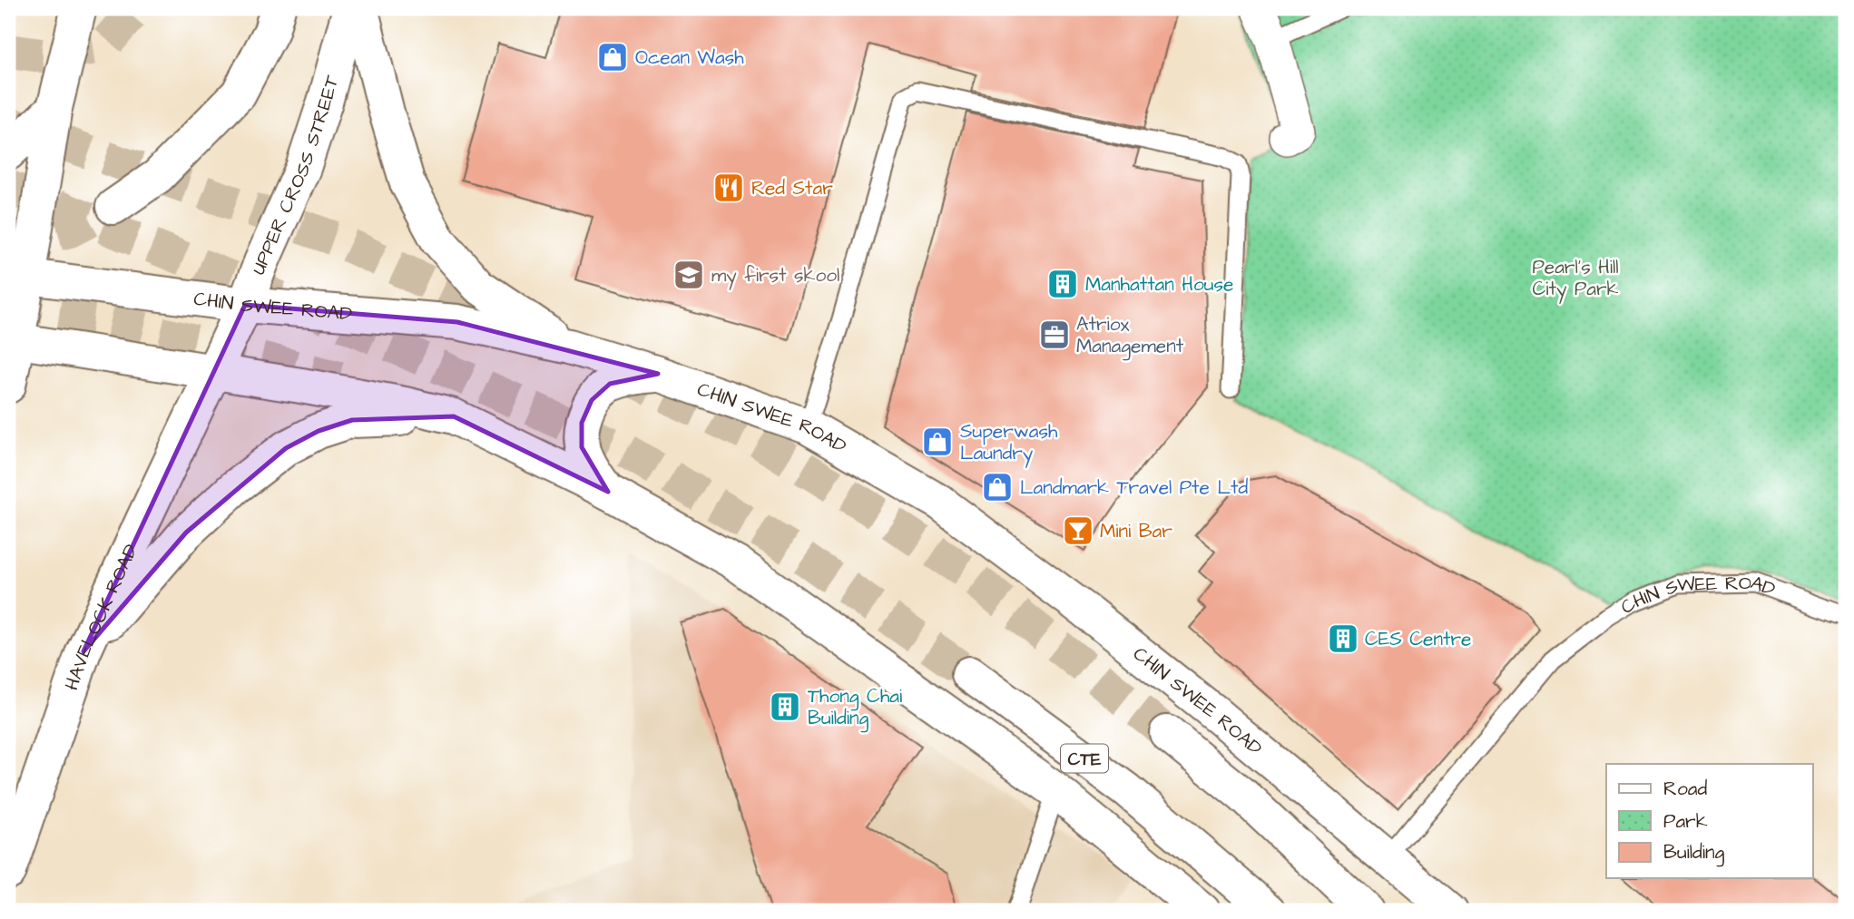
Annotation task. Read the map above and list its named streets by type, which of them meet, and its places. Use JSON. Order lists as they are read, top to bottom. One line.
{"streets":{"main road":["UPPER CROSS STREET","CHIN SWEE ROAD","HAVELOCK ROAD","CTE"]},"crossings":[["UPPER CROSS STREET","CHIN SWEE ROAD"],["UPPER CROSS STREET","HAVELOCK ROAD"]],"parks":["Pearl's Hill City Park"],"places":{"shop":["Ocean Wash","Superwash Laundry","Landmark Travel Pte Ltd"],"restaurant":["Red Star"],"school or university":["my first skool"],"building":["Manhattan House","CES Centre","Thong Chai Building"],"office":["Atriox Management"],"bar":["Mini Bar"]},"legend":["Road","Park","Building"]}
